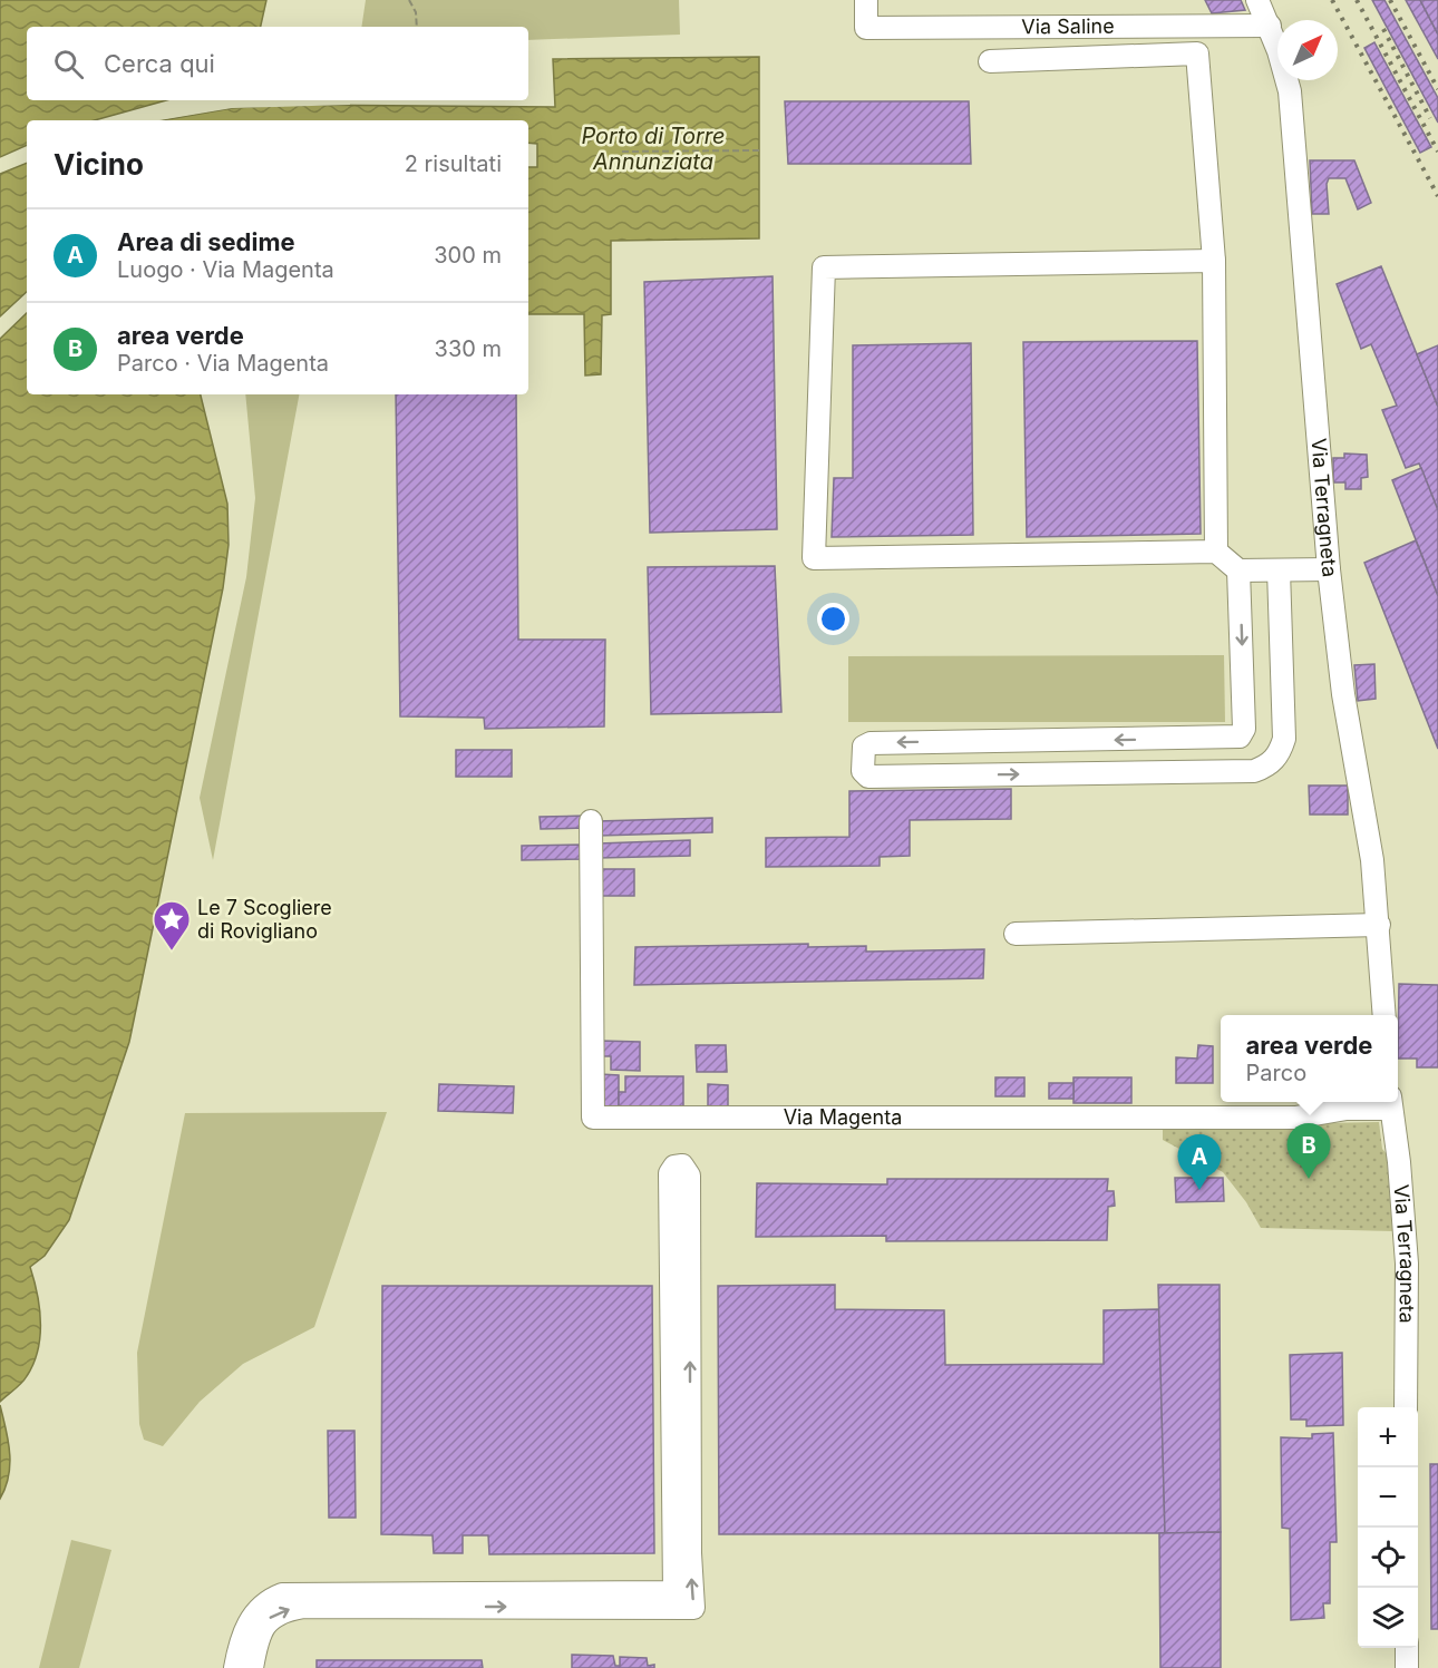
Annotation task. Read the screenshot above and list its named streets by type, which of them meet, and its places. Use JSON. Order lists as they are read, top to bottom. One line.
{"streets":{"street":["Via Saline","Via Terragneta","Via Magenta"]},"crossings":[["Via Saline","Via Terragneta"],["Via Terragneta","Via Magenta"]],"water":["Porto di Torre Annunziata"],"places":{"place":["Le 7 Scogliere di Rovigliano"]},"north":"top right","page":{"search":"Cerca qui","heading":["Vicino","2 risultati"],"list":[{"mark":"A","name":"Area di sedime","note":"Luogo · Via Magenta","value":"300 m"},{"mark":"B","name":"area verde","note":"Parco · Via Magenta","value":"330 m"}],"popup":["area verde","Parco"],"pins":["B","A"],"map_buttons":["+","−"]}}
